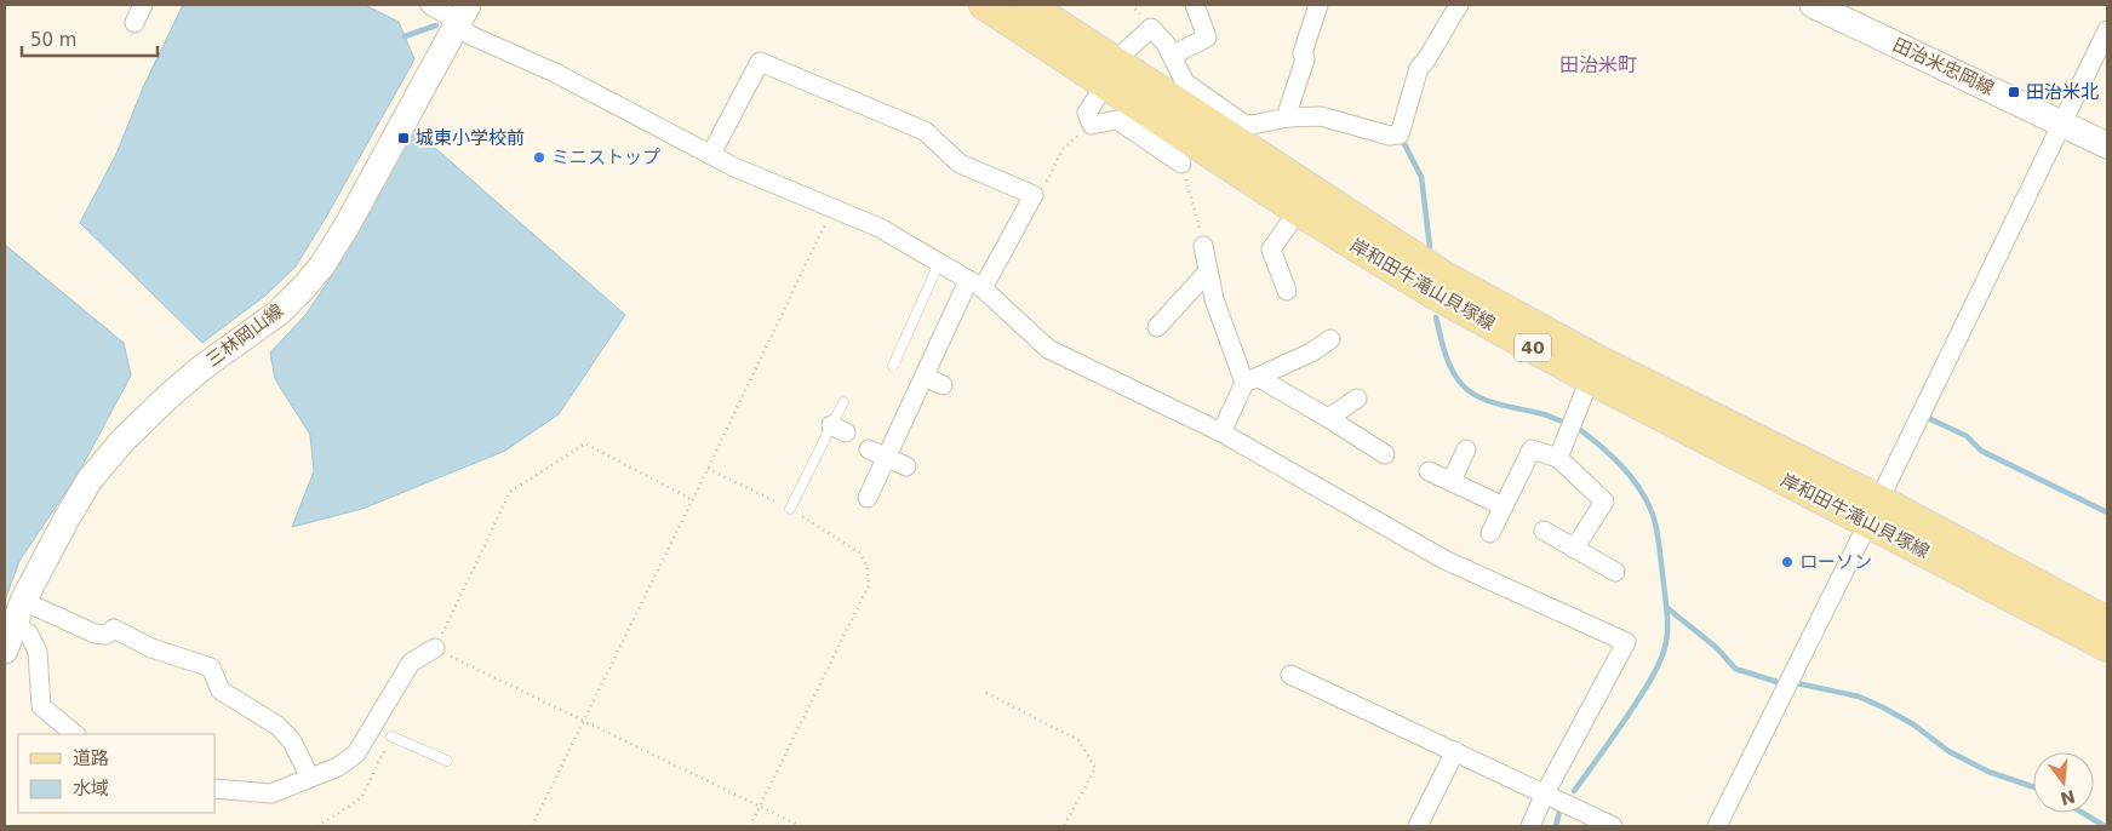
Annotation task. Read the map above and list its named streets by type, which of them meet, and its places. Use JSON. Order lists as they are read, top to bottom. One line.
{"streets":{"main road":["田治米忠岡線","岸和田牛滝山貝塚線","三林岡山線","40"]},"districts":["田治米町"],"places":{"transit":["田治米北","城東小学校前"],"other":["ミニストップ","ローソン"]},"legend":["道路","水域"],"scale_bar":"50 m","north":"bottom"}
